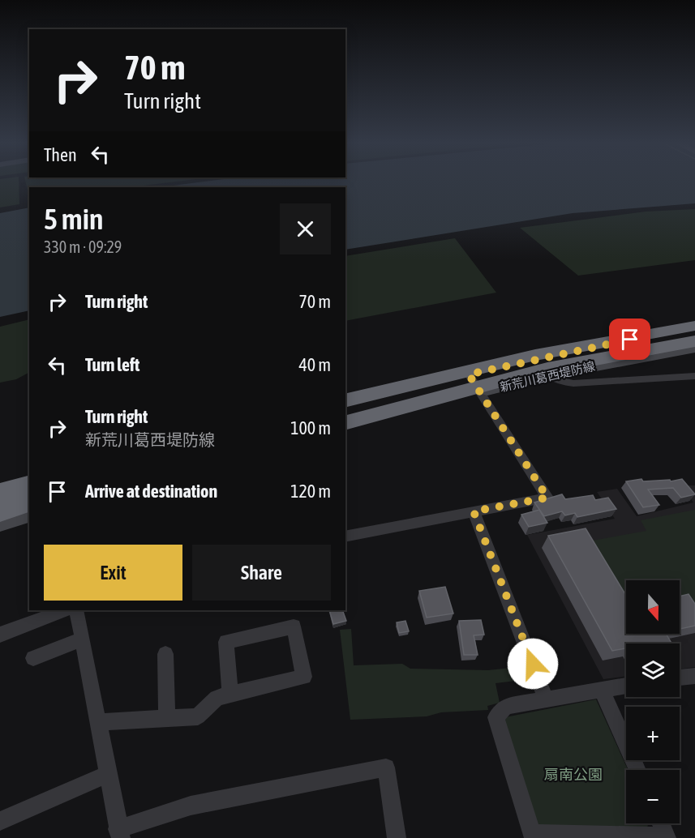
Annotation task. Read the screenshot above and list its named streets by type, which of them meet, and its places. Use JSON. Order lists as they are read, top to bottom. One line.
{"streets":{"main road":["新荒川葛西堤防線"]},"parks":["扇南公園"],"north":"bottom","page":{"turn":["70 m","Turn right"],"then":"Then","heading":["5 min","330 m · 09:29"],"list":[{"name":"Turn right","value":"70 m"},{"name":"Turn left","value":"40 m"},{"name":"Turn right","note":"新荒川葛西堤防線","value":"100 m"},{"name":"Arrive at destination","value":"120 m"}],"buttons":["Exit","Share"],"map_buttons":["+","−"]}}
